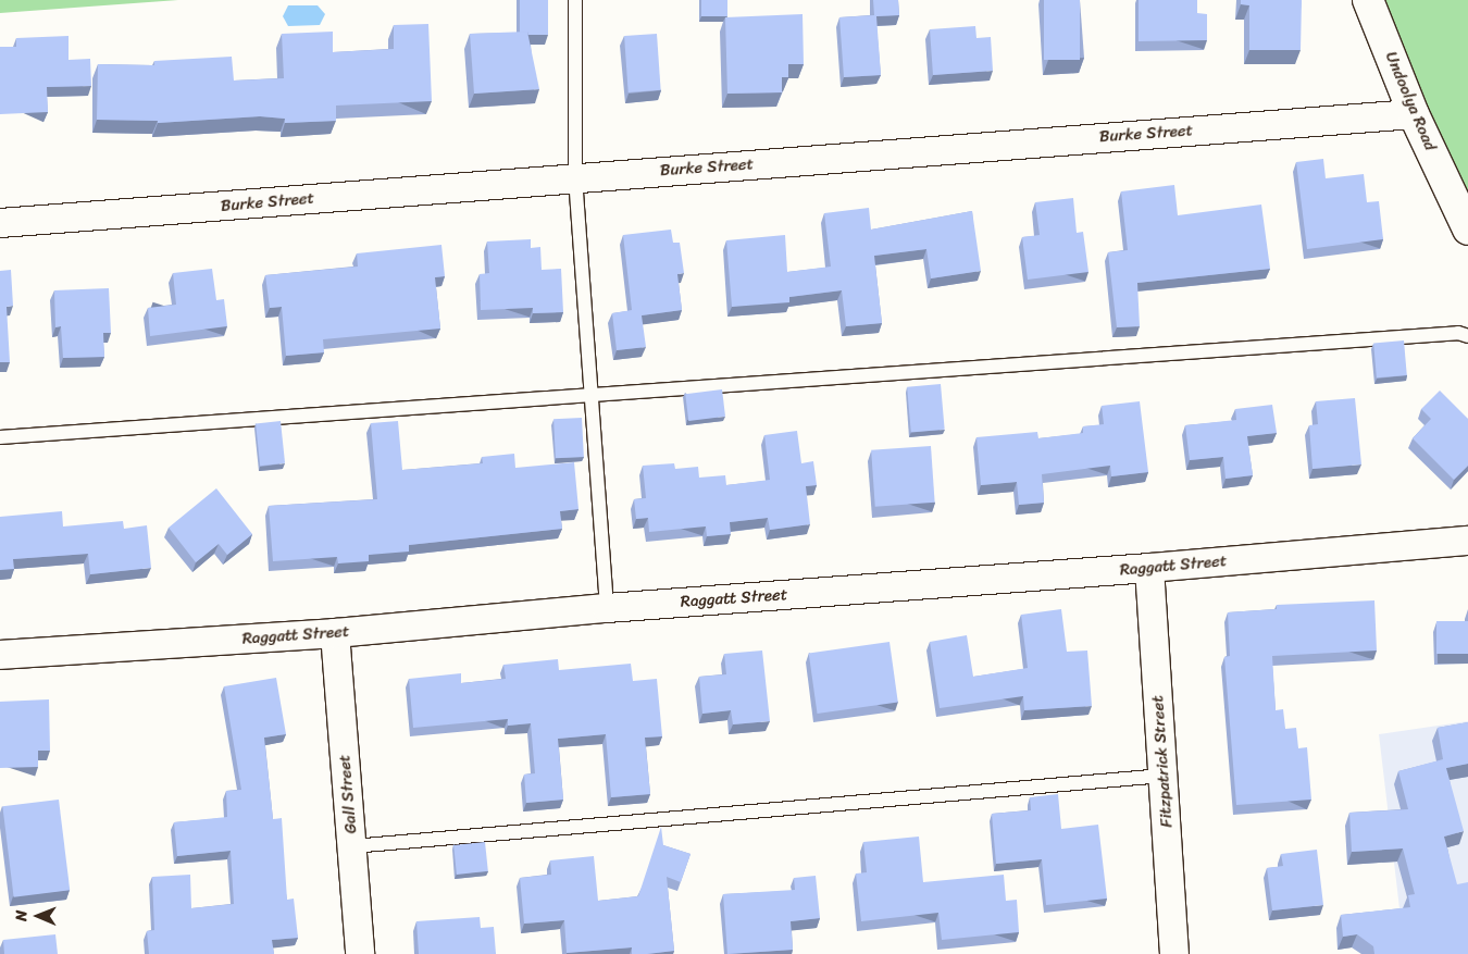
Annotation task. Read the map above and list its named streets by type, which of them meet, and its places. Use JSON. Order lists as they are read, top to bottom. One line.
{"streets":{"main road":["Undoolya Road"],"street":["Burke Street","Raggatt Street","Fitzpatrick Street","Gall Street"]},"crossings":[["Undoolya Road","Burke Street"],["Raggatt Street","Fitzpatrick Street"],["Raggatt Street","Gall Street"]],"north":"left"}
